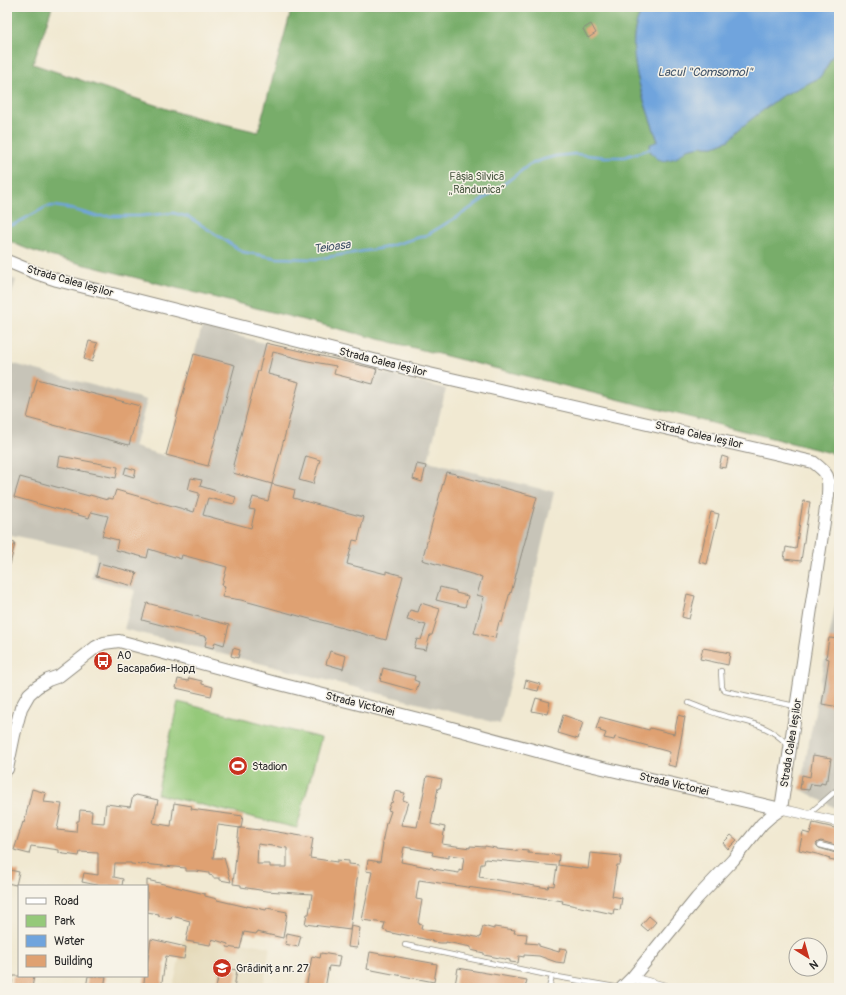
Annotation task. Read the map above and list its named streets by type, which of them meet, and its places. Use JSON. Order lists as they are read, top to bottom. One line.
{"streets":{"street":["Strada Calea Ieșilor","Strada Victoriei"]},"crossings":[["Strada Calea Ieșilor","Strada Victoriei"]],"water":["Lacul \"Comsomol\"","Teioasa"],"parks":["Fâşia Silvică „Rândunica“"],"places":{"bus stop":["АО Басарабия-Норд"],"sports":["Stadion"],"school or university":["Grădinița nr. 27"]},"legend":["Road","Park","Water","Building"],"north":"bottom right"}
